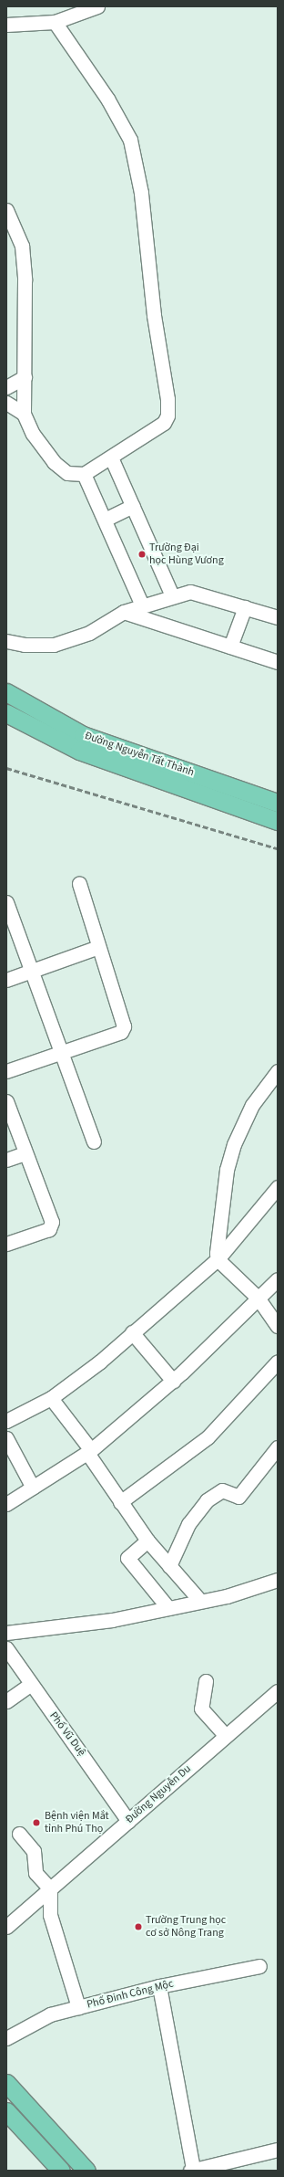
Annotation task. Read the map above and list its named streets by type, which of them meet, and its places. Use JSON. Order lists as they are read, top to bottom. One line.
{"streets":{"main road":["Đường Nguyễn Tất Thành"],"street":["Phố Vũ Duệ","Đường Nguyễn Du","Phố Đinh Công Mộc"]},"crossings":[["Phố Vũ Duệ","Đường Nguyễn Du"]],"places":["Trường Đại học Hùng Vương","Bệnh viện Mắt tỉnh Phú Thọ","Trường Trung học cơ sở Nông Trang"]}
